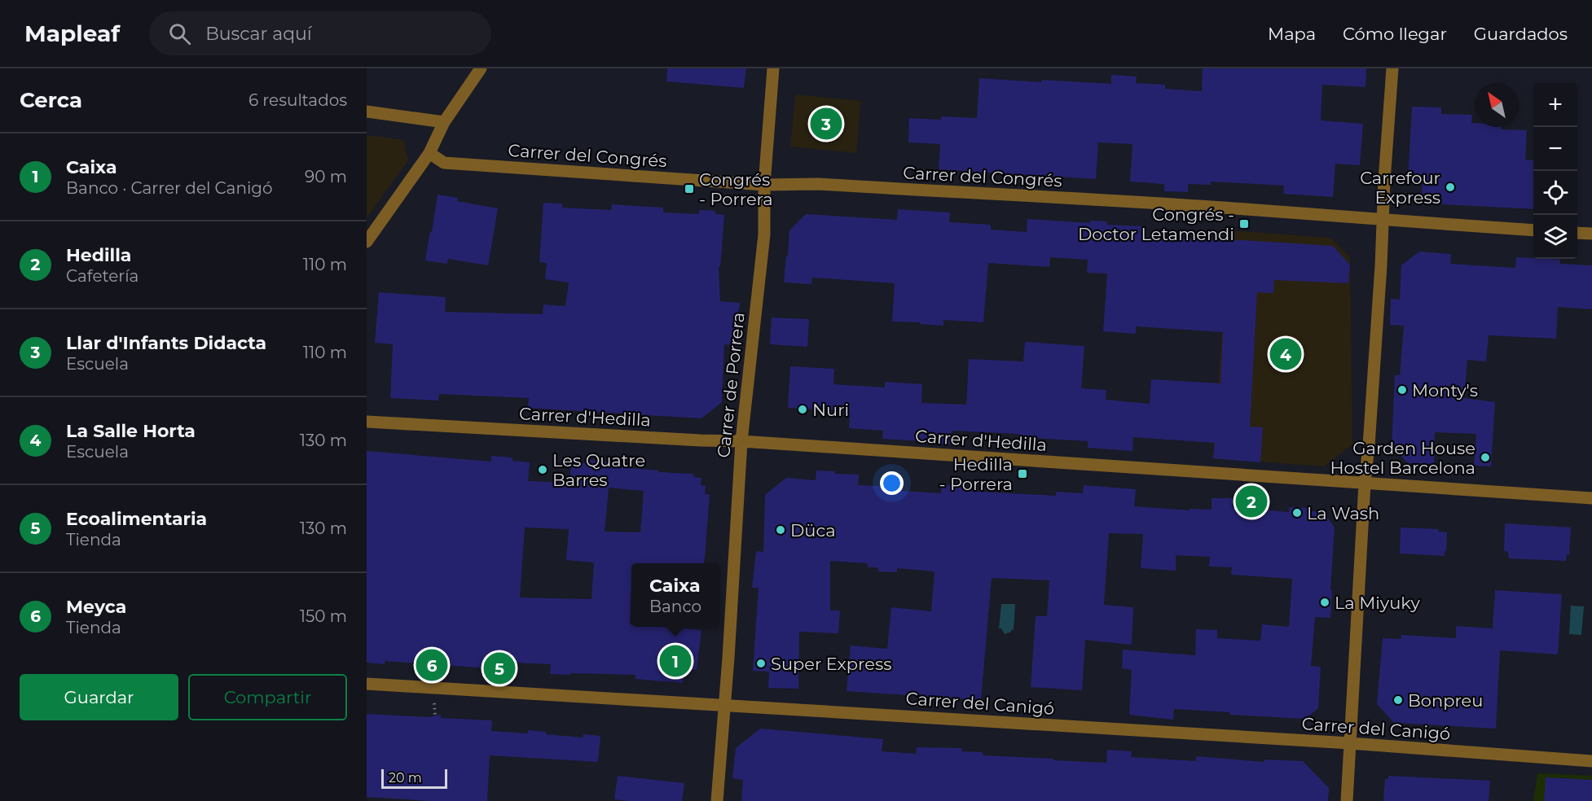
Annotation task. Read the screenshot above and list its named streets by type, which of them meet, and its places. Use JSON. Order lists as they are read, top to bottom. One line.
{"streets":{"street":["Carrer del Congrés","Carrer de Porrera","Carrer d'Hedilla","Carrer del Canigó"]},"crossings":[["Carrer del Congrés","Carrer de Porrera"],["Carrer de Porrera","Carrer d'Hedilla"],["Carrer de Porrera","Carrer del Canigó"]],"places":{"other":["Carrefour Express","Monty's","Nuri","Garden House Hostel Barcelona","Les Quatre Barres","La Wash","Düca","La Miyuky","Super Express","Bonpreu"],"transit":["Congrés - Porrera","Congrés - Doctor Letamendi","Hedilla - Porrera"]},"scale_bar":"20 m","north":"top left","page":{"header":"Mapleaf","search":"Buscar aquí","nav":["Mapa","Cómo llegar","Guardados"],"heading":["Cerca","6 resultados"],"map_buttons":["+","−"],"pins":["3","4","2","1","6","5"],"list":[{"mark":"1","name":"Caixa","note":"Banco · Carrer del Canigó","value":"90 m"},{"mark":"2","name":"Hedilla","note":"Cafetería","value":"110 m"},{"mark":"3","name":"Llar d'Infants Didacta","note":"Escuela","value":"110 m"},{"mark":"4","name":"La Salle Horta","note":"Escuela","value":"130 m"},{"mark":"5","name":"Ecoalimentaria","note":"Tienda","value":"130 m"},{"mark":"6","name":"Meyca","note":"Tienda","value":"150 m"}],"popup":["Caixa","Banco"],"buttons":["Guardar","Compartir"],"scale":"20 m"}}
